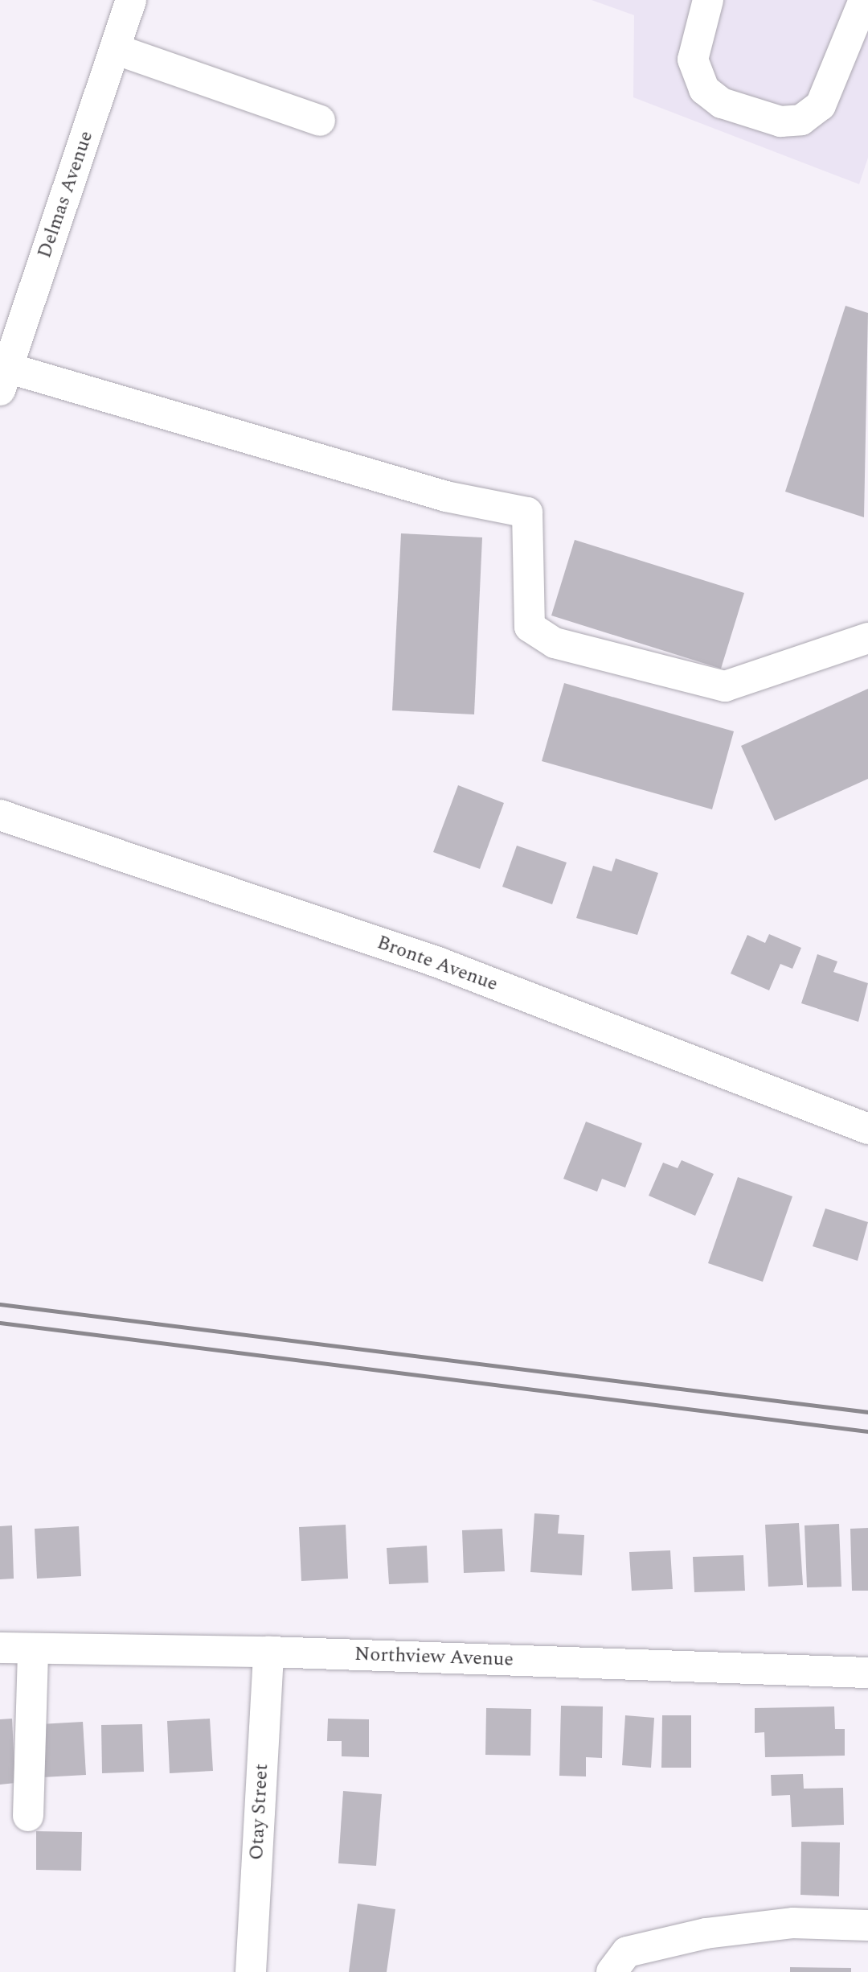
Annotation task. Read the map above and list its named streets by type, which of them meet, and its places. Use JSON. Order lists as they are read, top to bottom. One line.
{"streets":{"street":["Delmas Avenue","Bronte Avenue","Northview Avenue","Otay Street"]},"crossings":[["Northview Avenue","Otay Street"]]}
